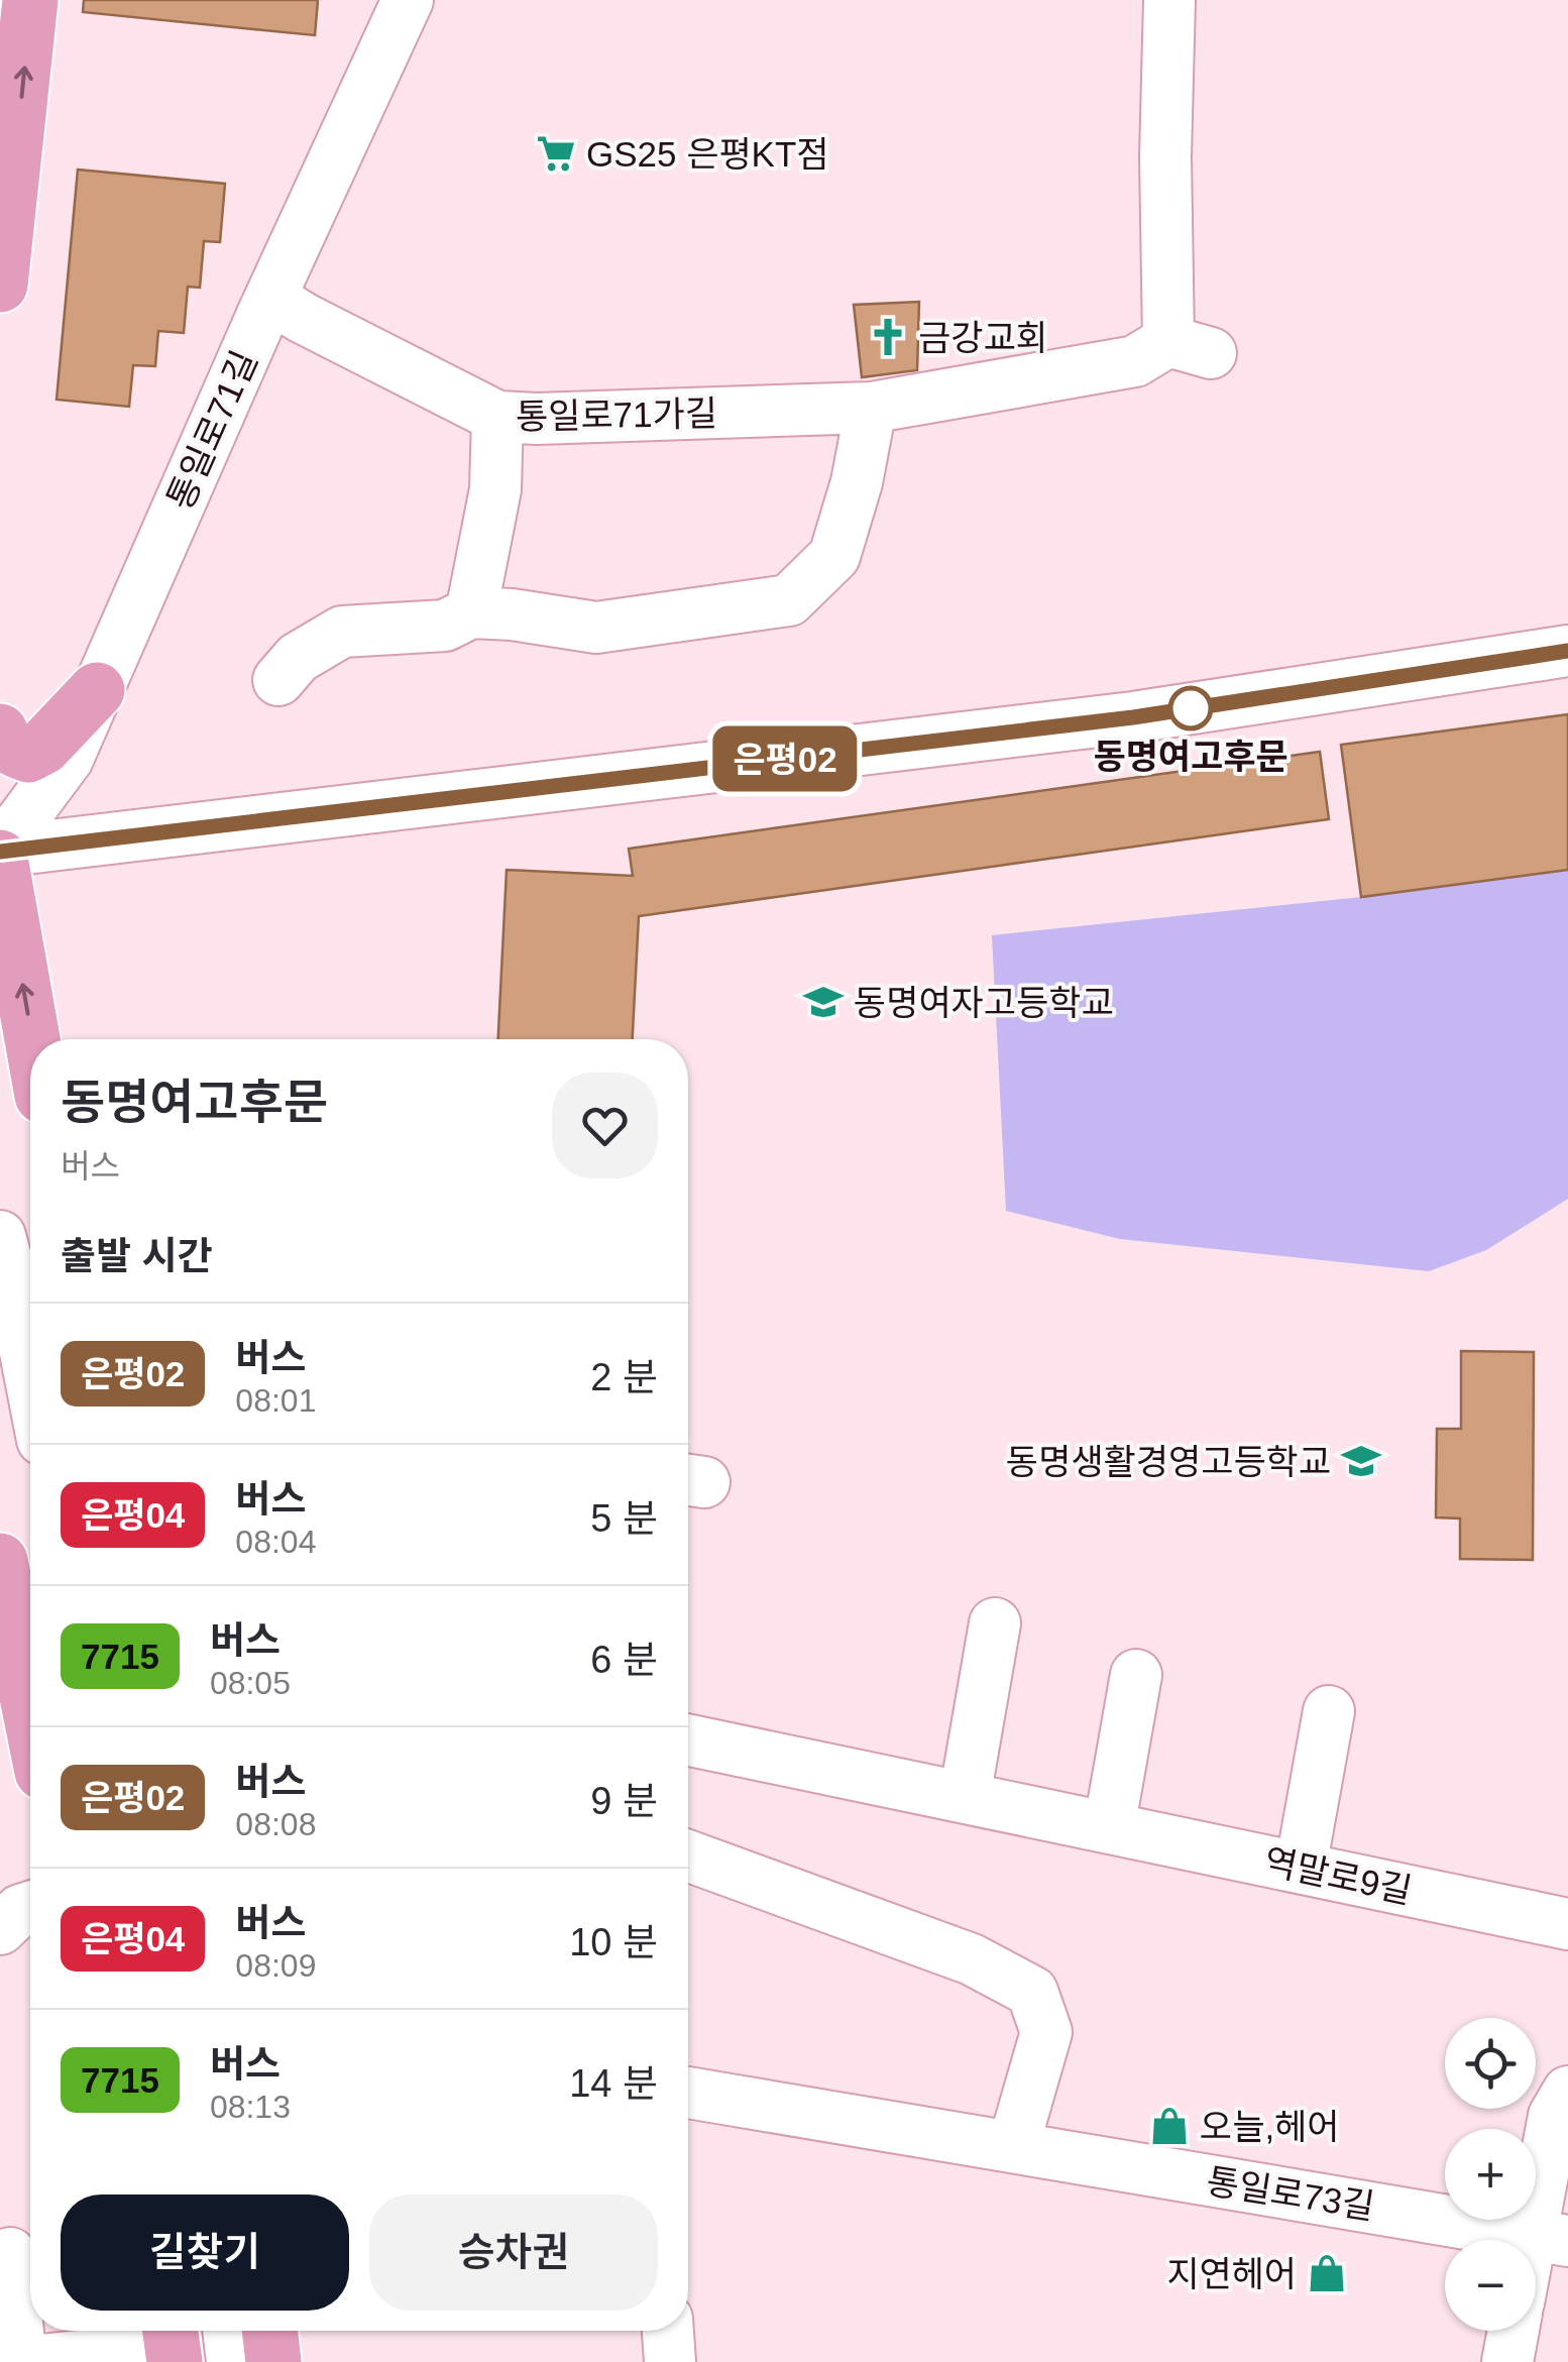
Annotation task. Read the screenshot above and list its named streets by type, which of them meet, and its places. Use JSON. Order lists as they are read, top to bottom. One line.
{"streets":{"street":["통일로71가길","통일로71길","역말로9길","통일로73길"]},"crossings":[["통일로71가길","통일로71길"]],"places":{"supermarket":["GS25 은평KT점"],"church":["금강교회"],"other":["동명여고후문"],"school or university":["동명여자고등학교","동명생활경영고등학교"],"shop":["오늘,헤어","지연헤어"]},"lines":["bus line 은평02"],"page":{"on_map":"은평02","heading":[["동명여고후문","버스"],"출발 시간"],"list":[{"mark":"은평02","name":"버스","note":"08:01","value":"2 분"},{"mark":"은평04","name":"버스","note":"08:04","value":"5 분"},{"mark":"7715","name":"버스","note":"08:05","value":"6 분"},{"mark":"은평02","name":"버스","note":"08:08","value":"9 분"},{"mark":"은평04","name":"버스","note":"08:09","value":"10 분"},{"mark":"7715","name":"버스","note":"08:13","value":"14 분"}],"map_buttons":["+","−"],"buttons":["길찾기","승차권"]}}
